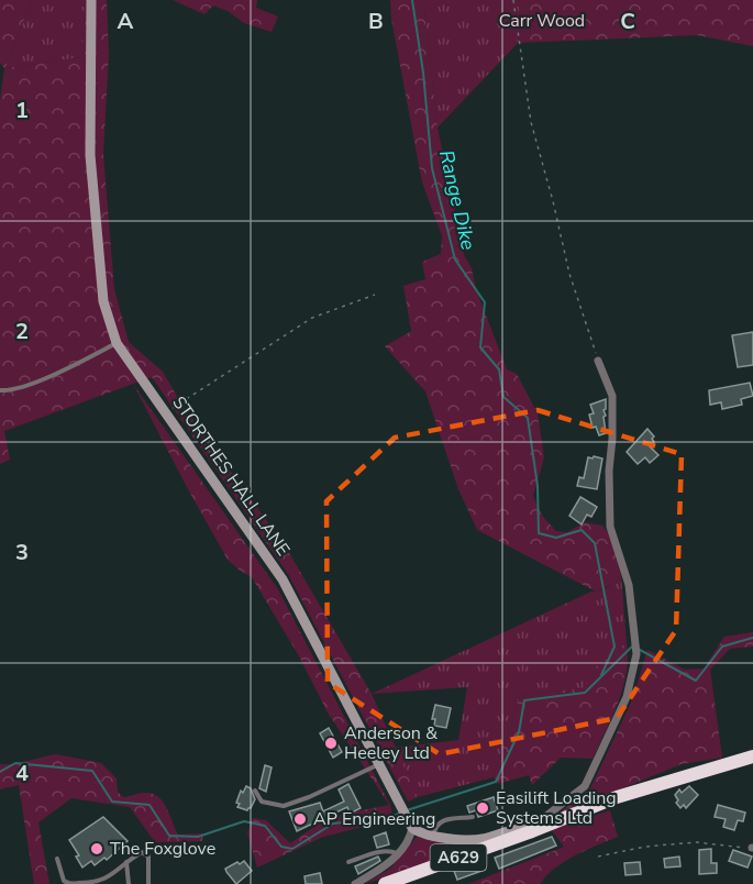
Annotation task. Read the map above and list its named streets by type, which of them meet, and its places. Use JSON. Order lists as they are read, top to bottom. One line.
{"streets":{"highway":["A629"],"street":["STORTHES HALL LANE"]},"water":["Range Dike"],"parks":["Carr Wood"],"places":["Anderson & Heeley Ltd","Easilift Loading Systems Ltd","AP Engineering","The Foxglove"],"grid":{"columns":["A","B","C"],"rows":["1","2","3","4"]}}
